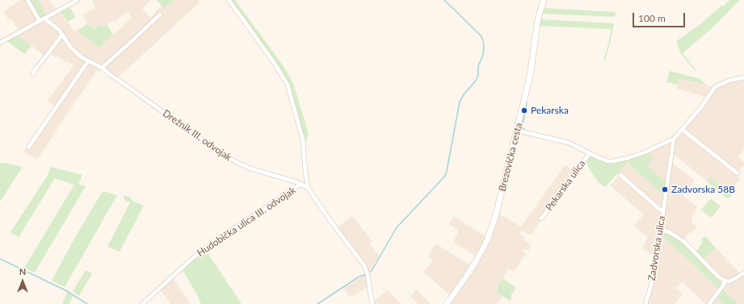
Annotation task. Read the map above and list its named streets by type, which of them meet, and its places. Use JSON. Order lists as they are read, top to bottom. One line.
{"streets":{"main road":["Brezovička cesta"],"street":["Drežnik III. odvojak","Pekarska ulica","Hudobička ulica III. odvojak","Zadvorska ulica"]},"crossings":[["Drežnik III. odvojak","Hudobička ulica III. odvojak"],["Brezovička cesta","Pekarska ulica"],["Pekarska ulica","Zadvorska ulica"]],"places":["Pekarska","Zadvorska 58B"],"scale_bar":"100 m","north":"top"}
